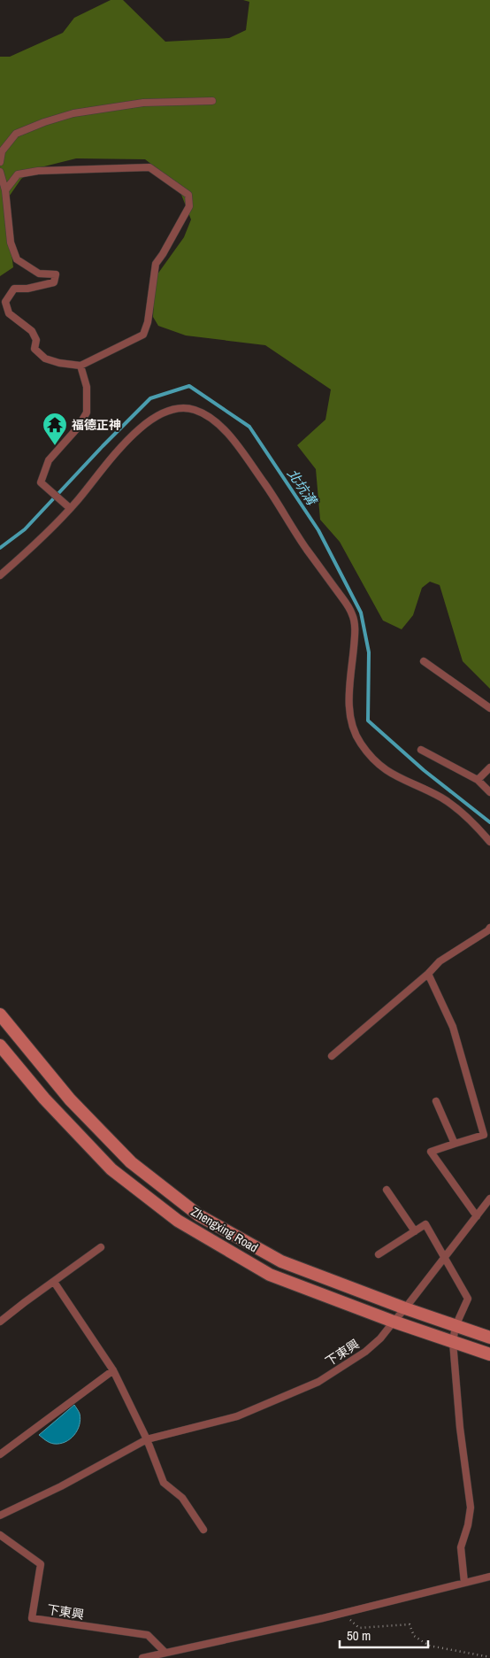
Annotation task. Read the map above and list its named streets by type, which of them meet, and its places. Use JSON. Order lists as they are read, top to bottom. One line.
{"streets":{"main road":["Zhengxing Road"],"lane":["下東興"]},"crossings":[["Zhengxing Road","下東興"]],"water":["北坑溝"],"places":{"temple":["福德正神"]},"scale_bar":"50 m"}
